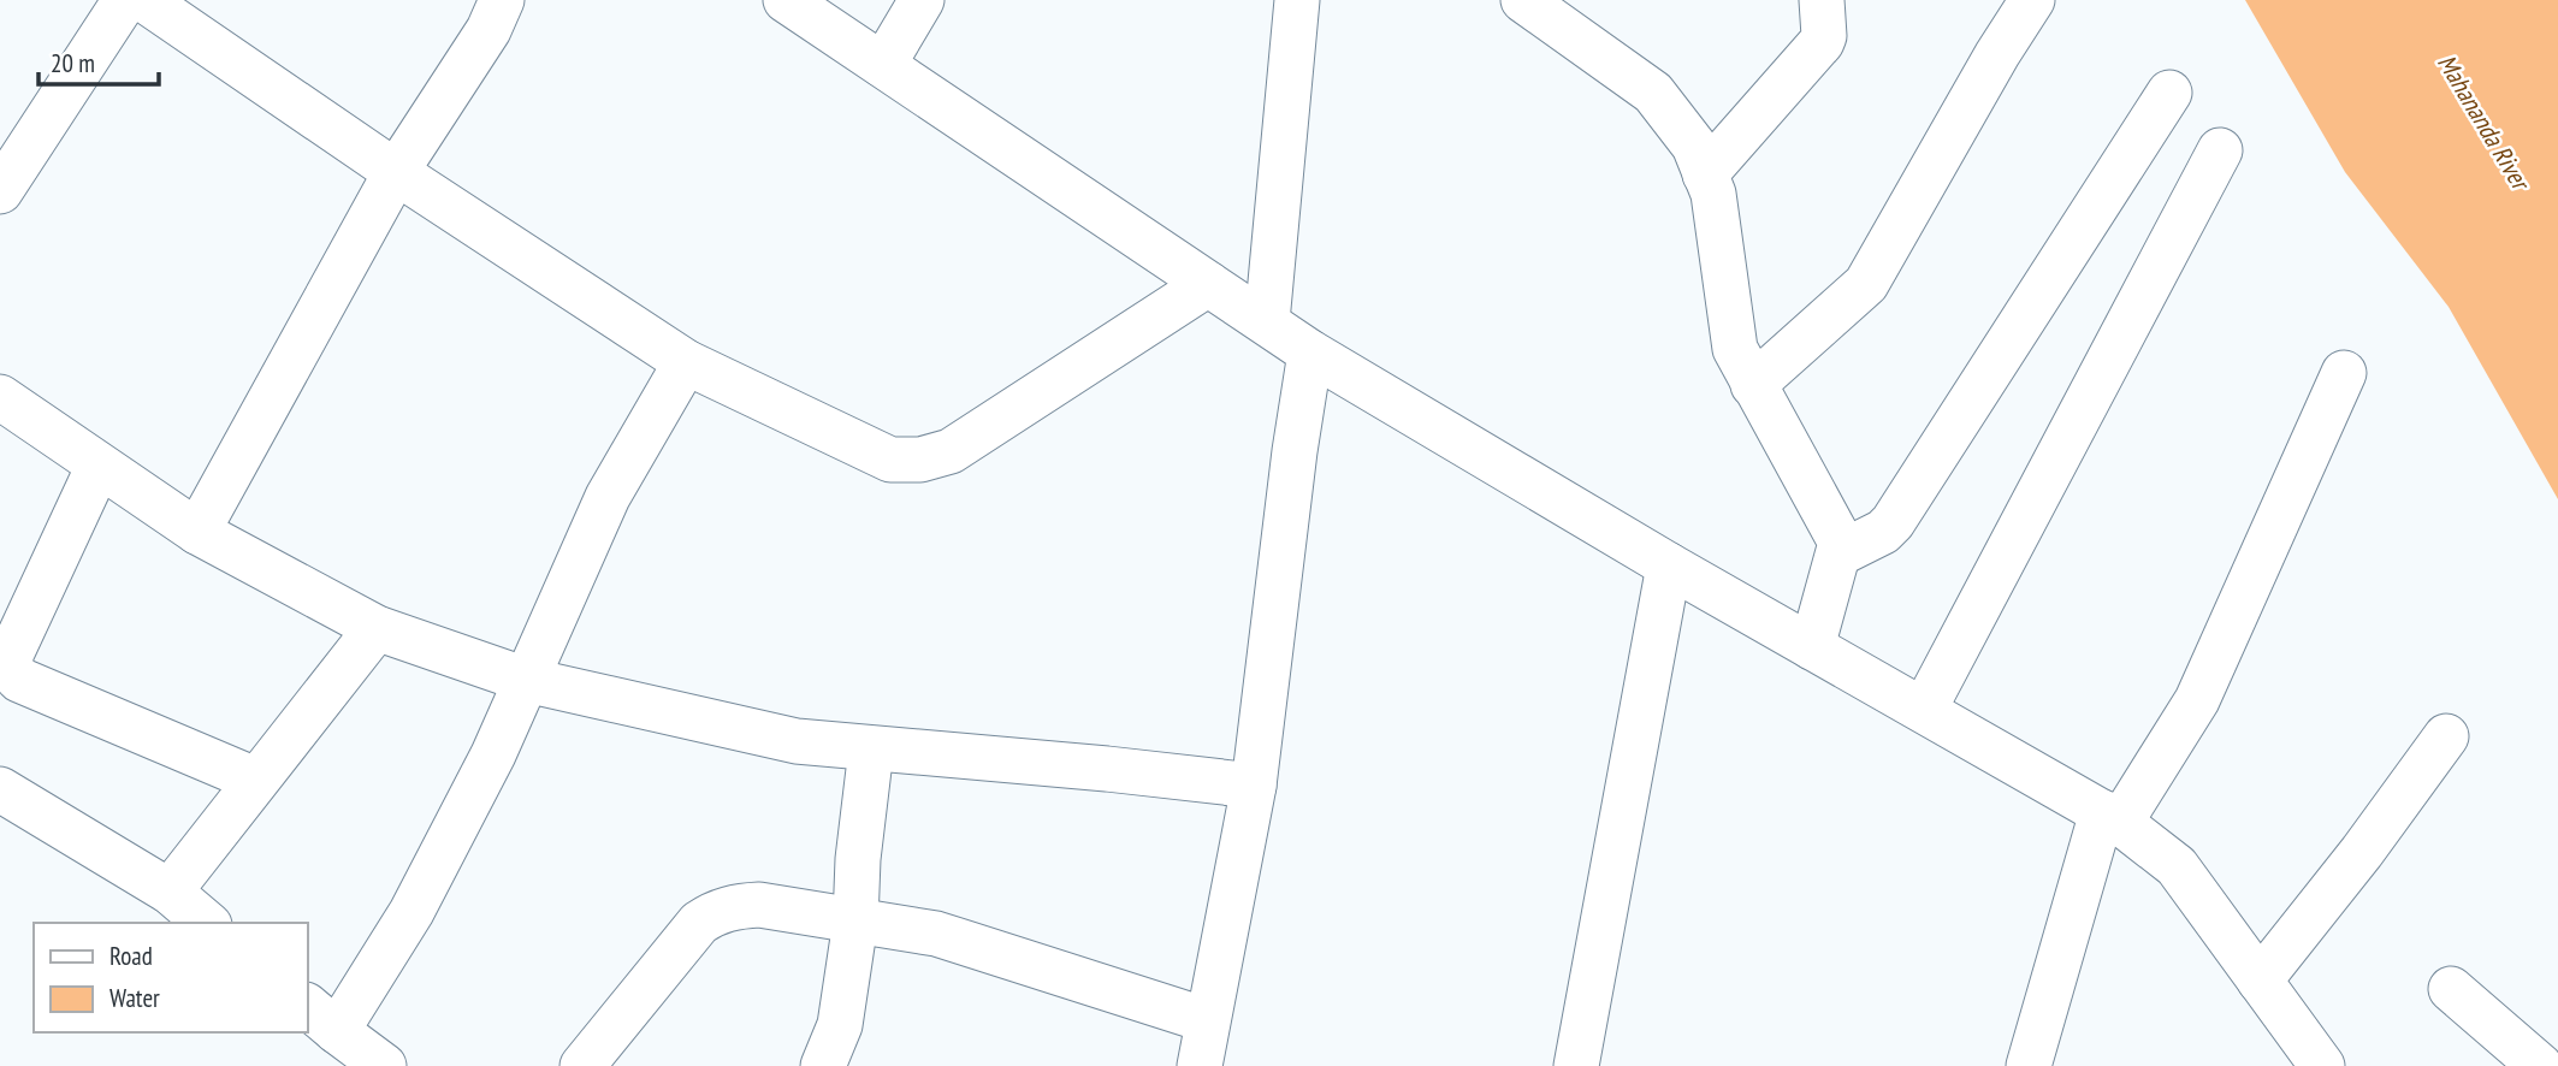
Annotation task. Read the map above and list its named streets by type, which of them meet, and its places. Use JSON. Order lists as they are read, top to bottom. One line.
{"water":["Mahananda River"],"legend":["Road","Water"],"scale_bar":"20 m"}
